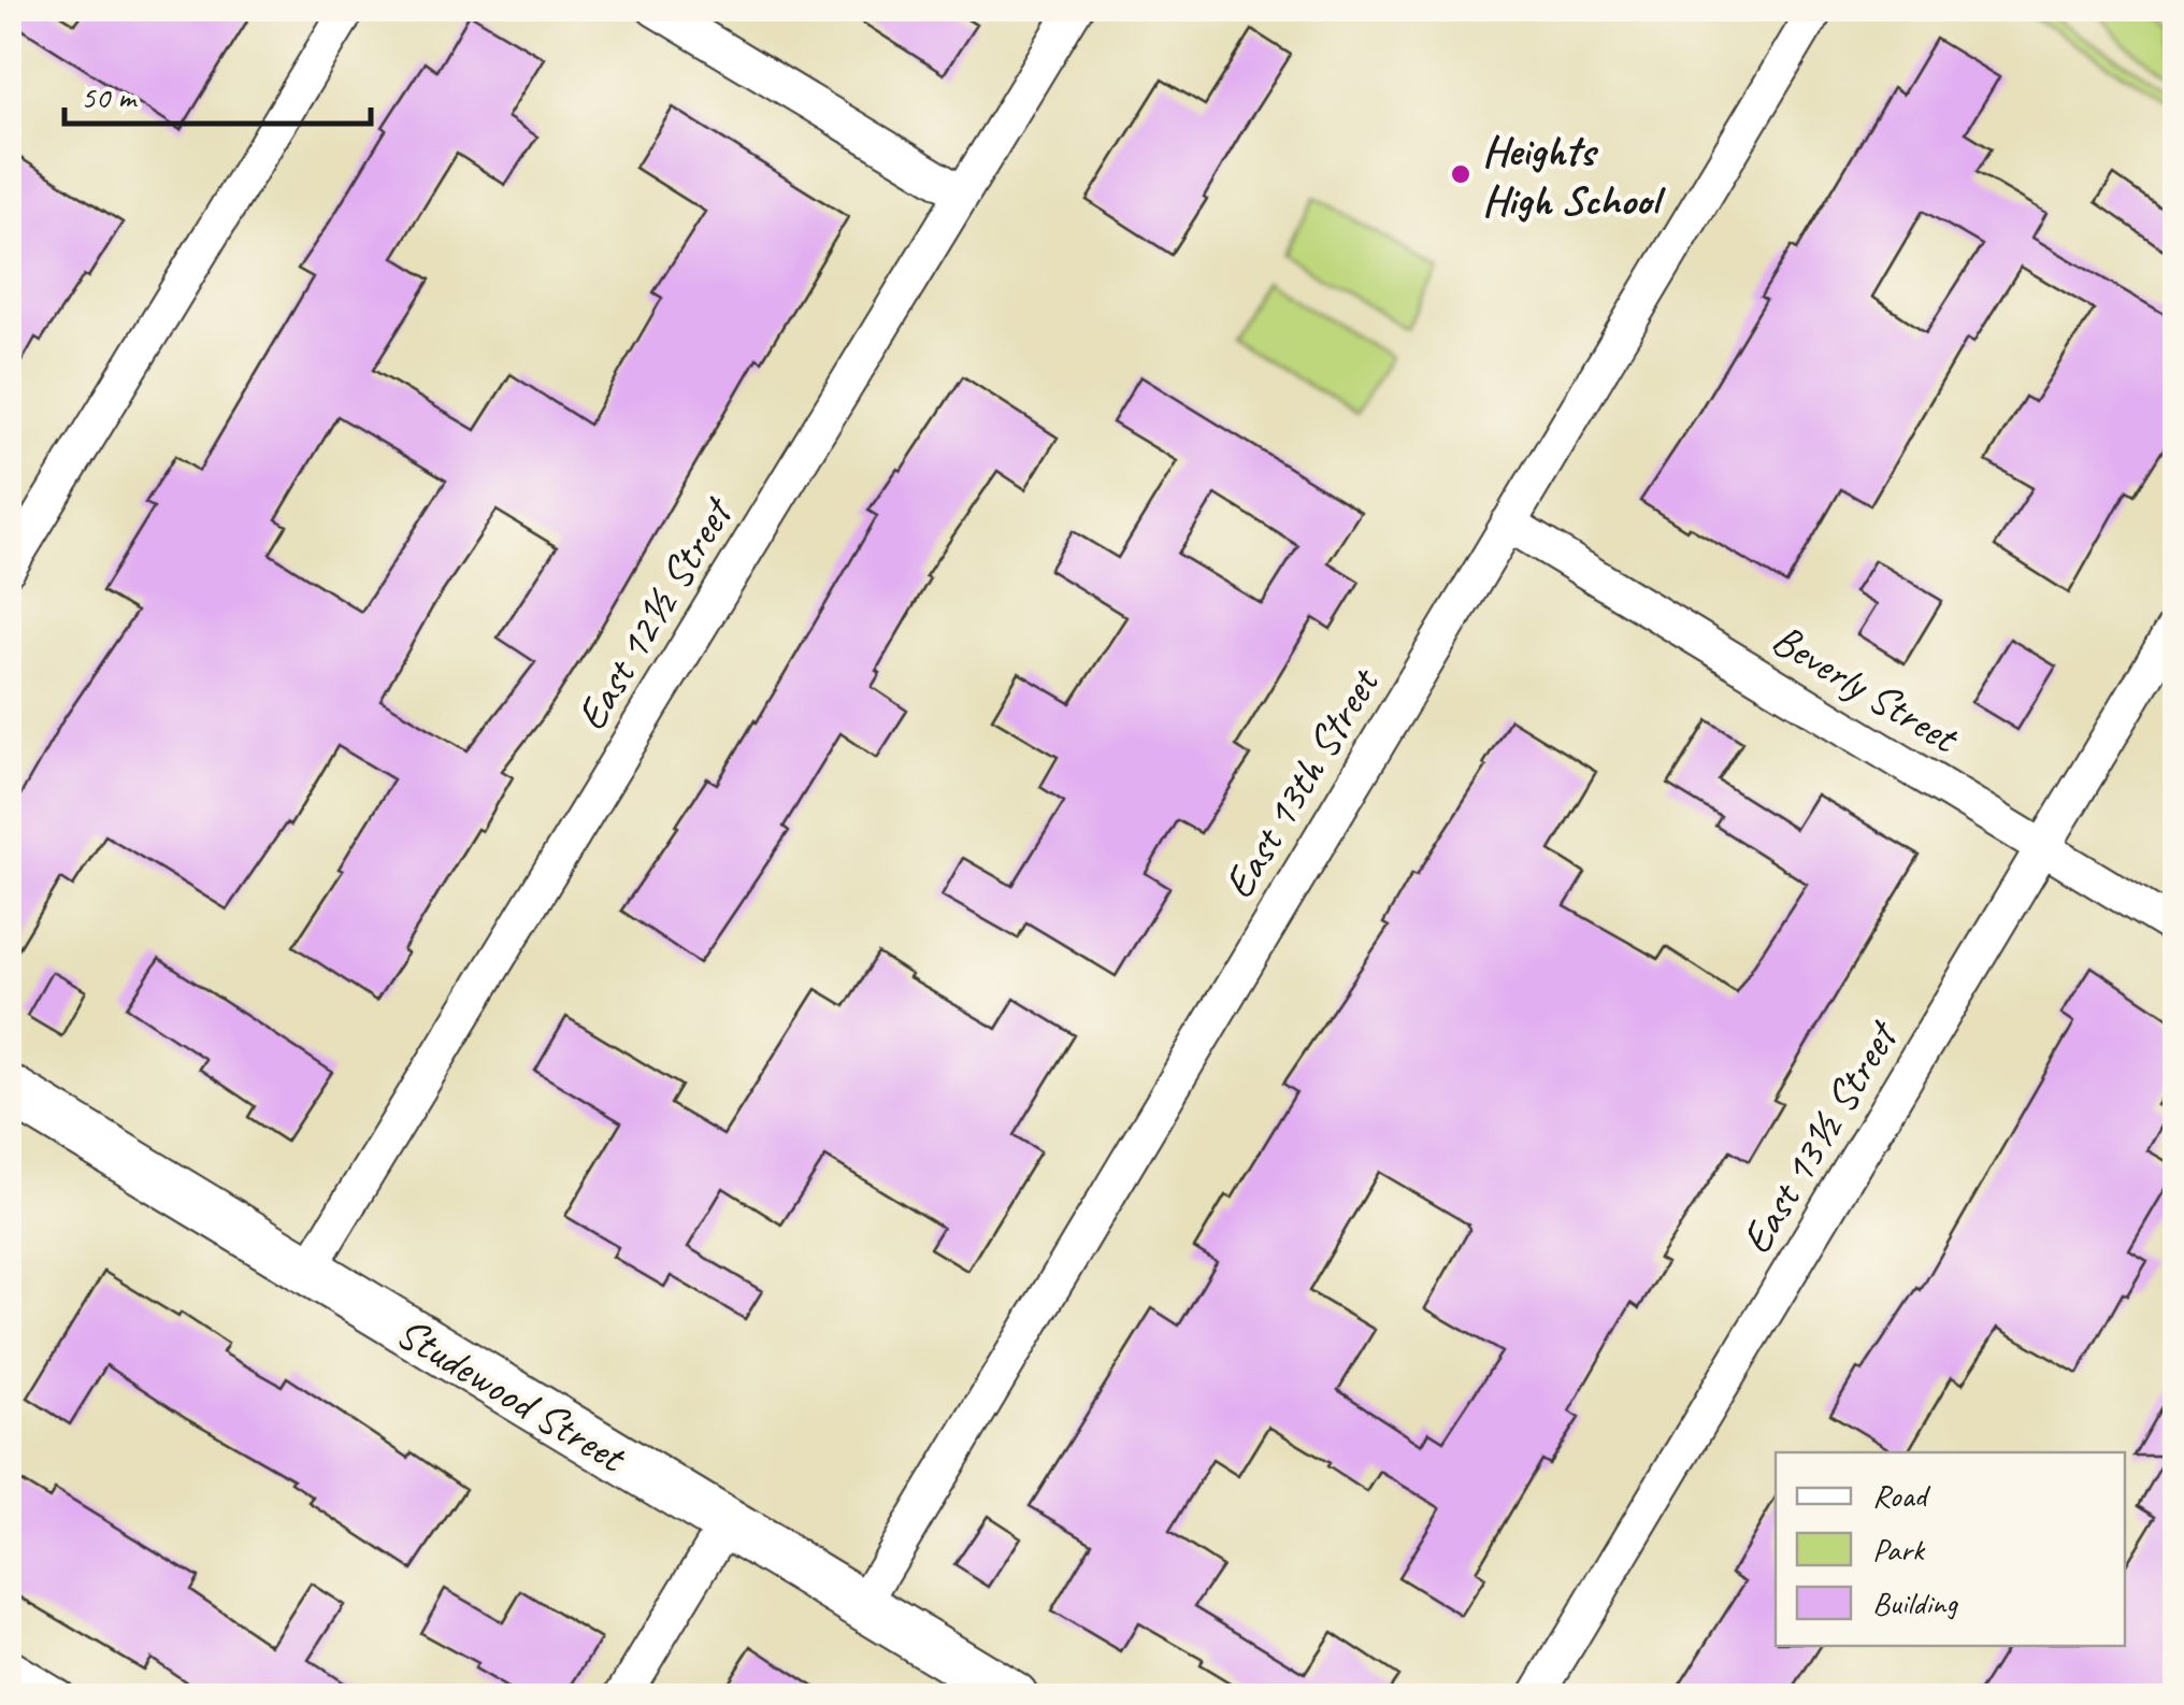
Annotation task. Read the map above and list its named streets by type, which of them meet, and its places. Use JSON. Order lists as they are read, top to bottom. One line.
{"streets":{"main road":["Studewood Street"],"street":["East 12½ Street","Beverly Street","East 13th Street","East 13½ Street"]},"crossings":[["East 12½ Street","Studewood Street"],["Beverly Street","East 13th Street"],["Beverly Street","East 13½ Street"],["East 13th Street","Studewood Street"]],"places":["Heights High School"],"legend":["Road","Park","Building"],"scale_bar":"50 m"}
